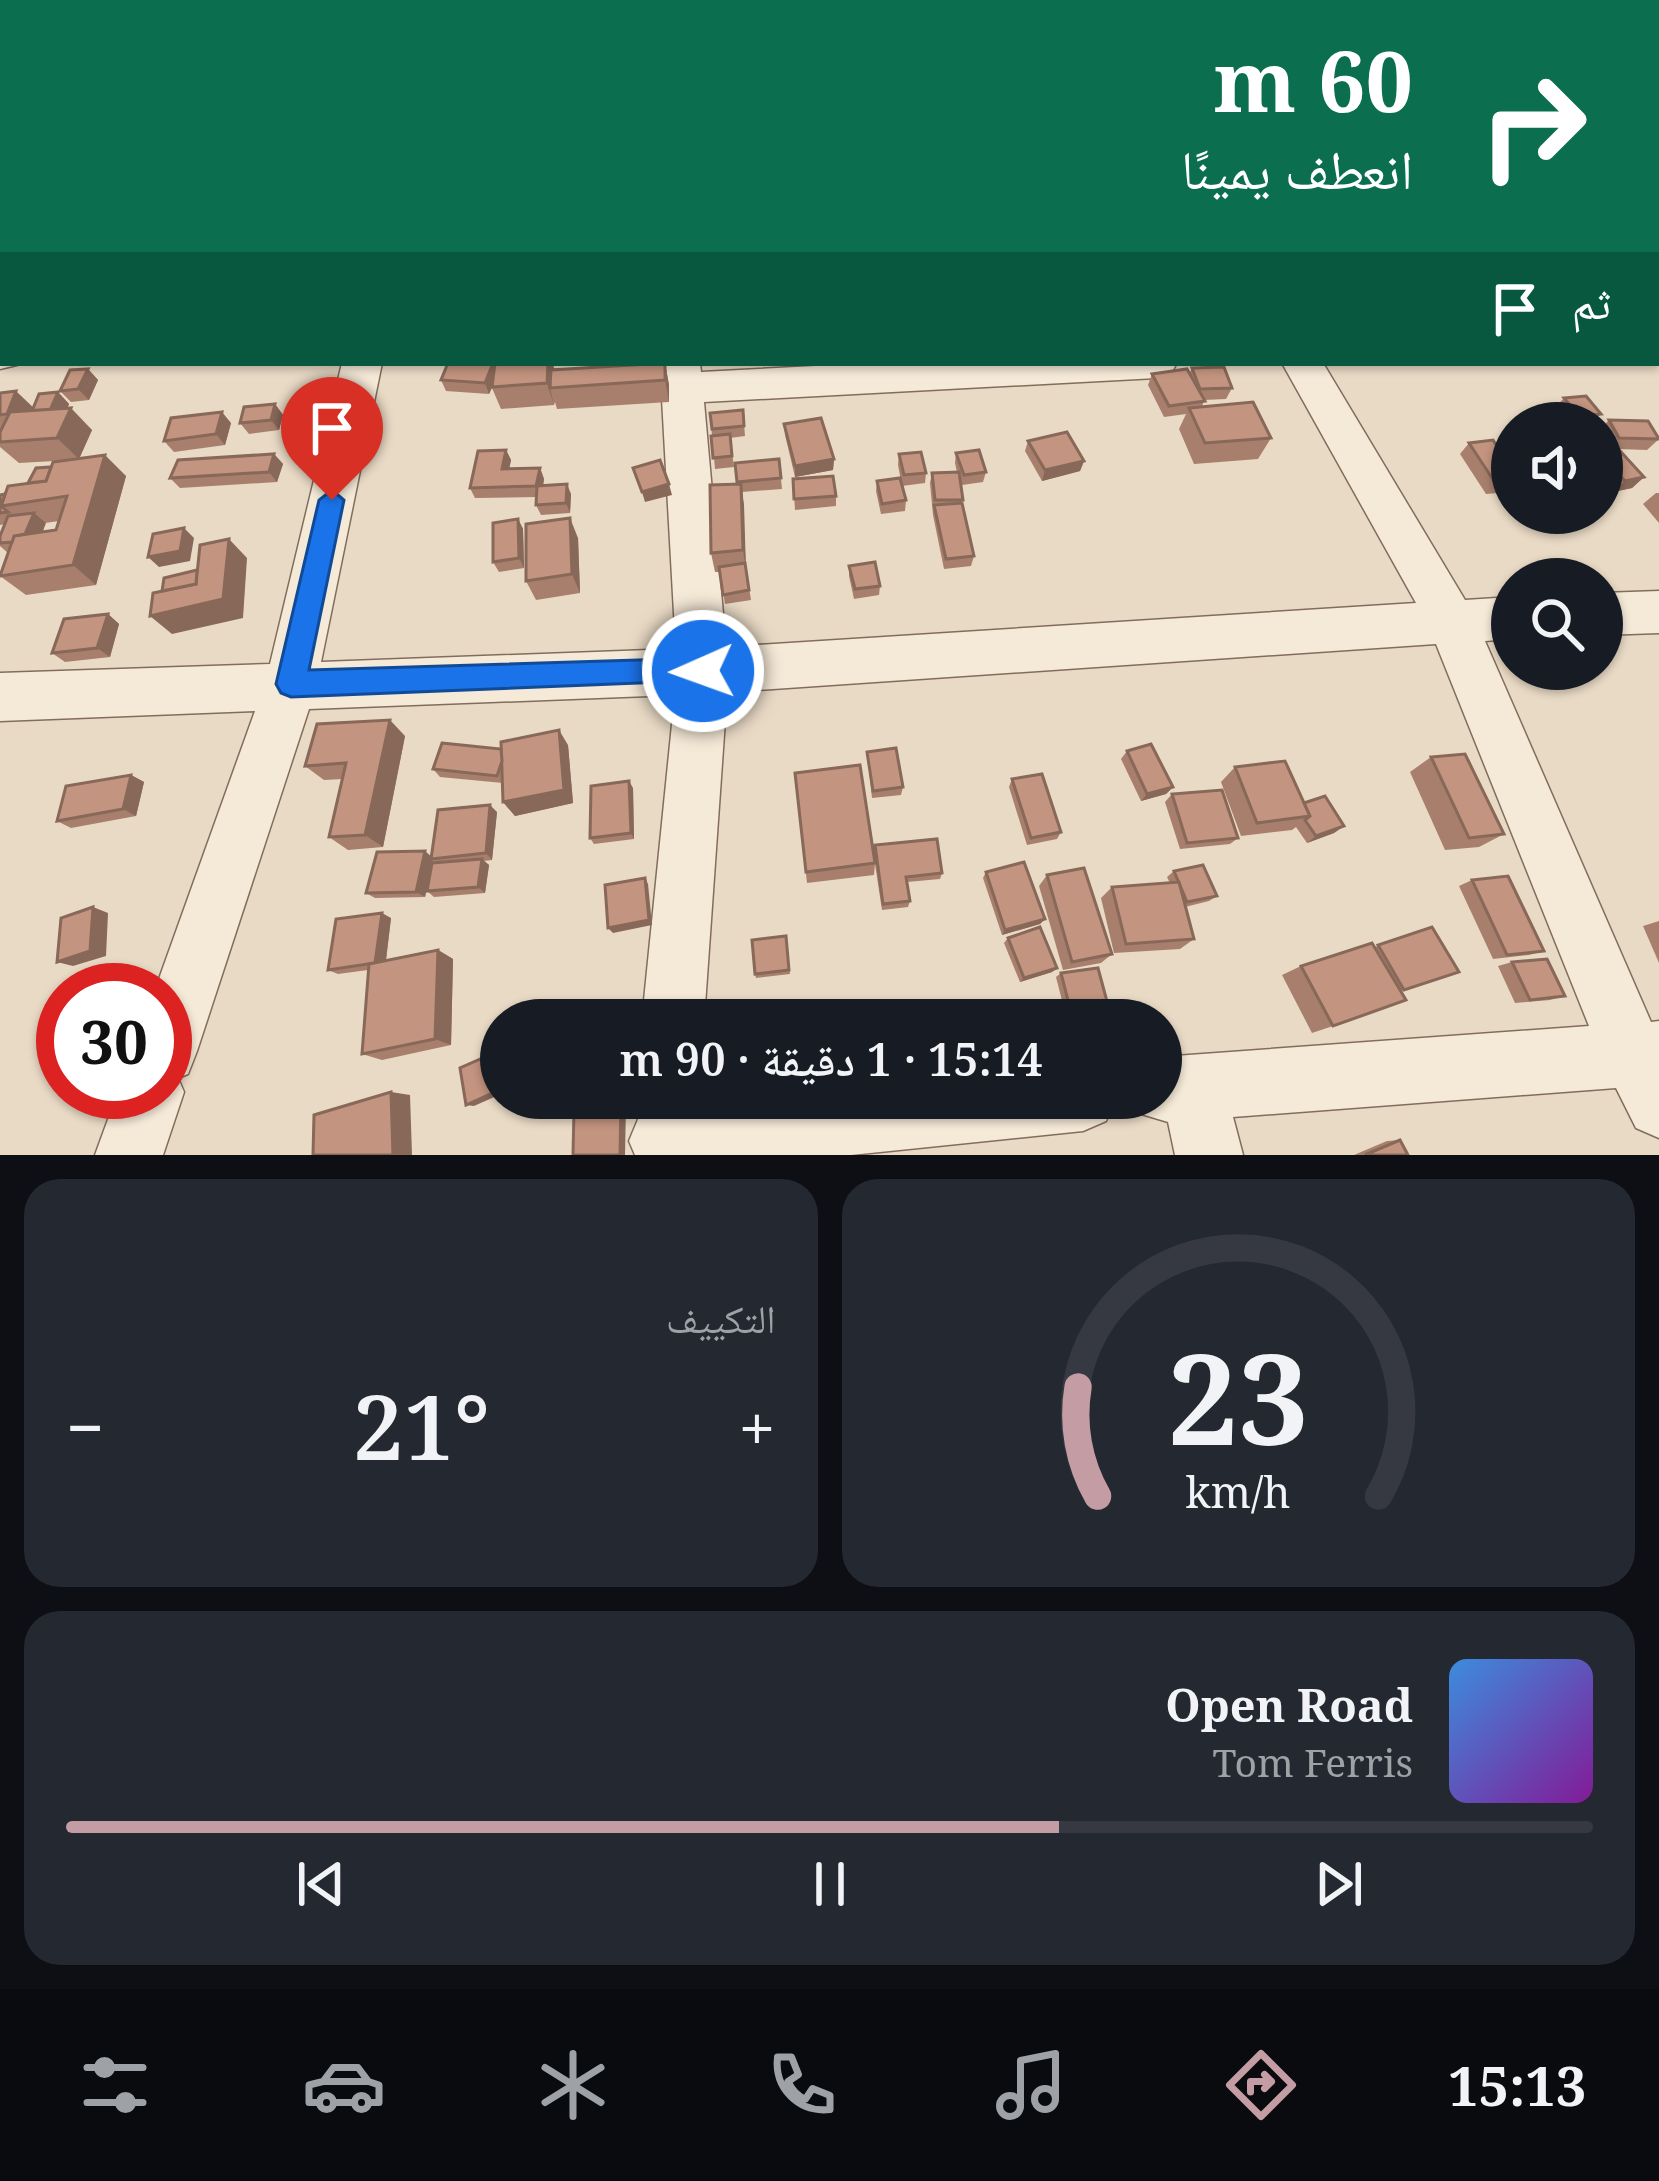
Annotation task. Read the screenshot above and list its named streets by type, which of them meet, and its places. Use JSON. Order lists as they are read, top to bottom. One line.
{"page":{"turn":["60 m","انعطف يمينًا"],"then":"ثم","limit":"30","trip":"15:14 · 1 دقيقة · 90 m","tile":"التكييف","heat":["−","21°","+"],"song":["Open Road","Tom Ferris"],"tabs":"15:13","gauge":["23","km/h"]}}
